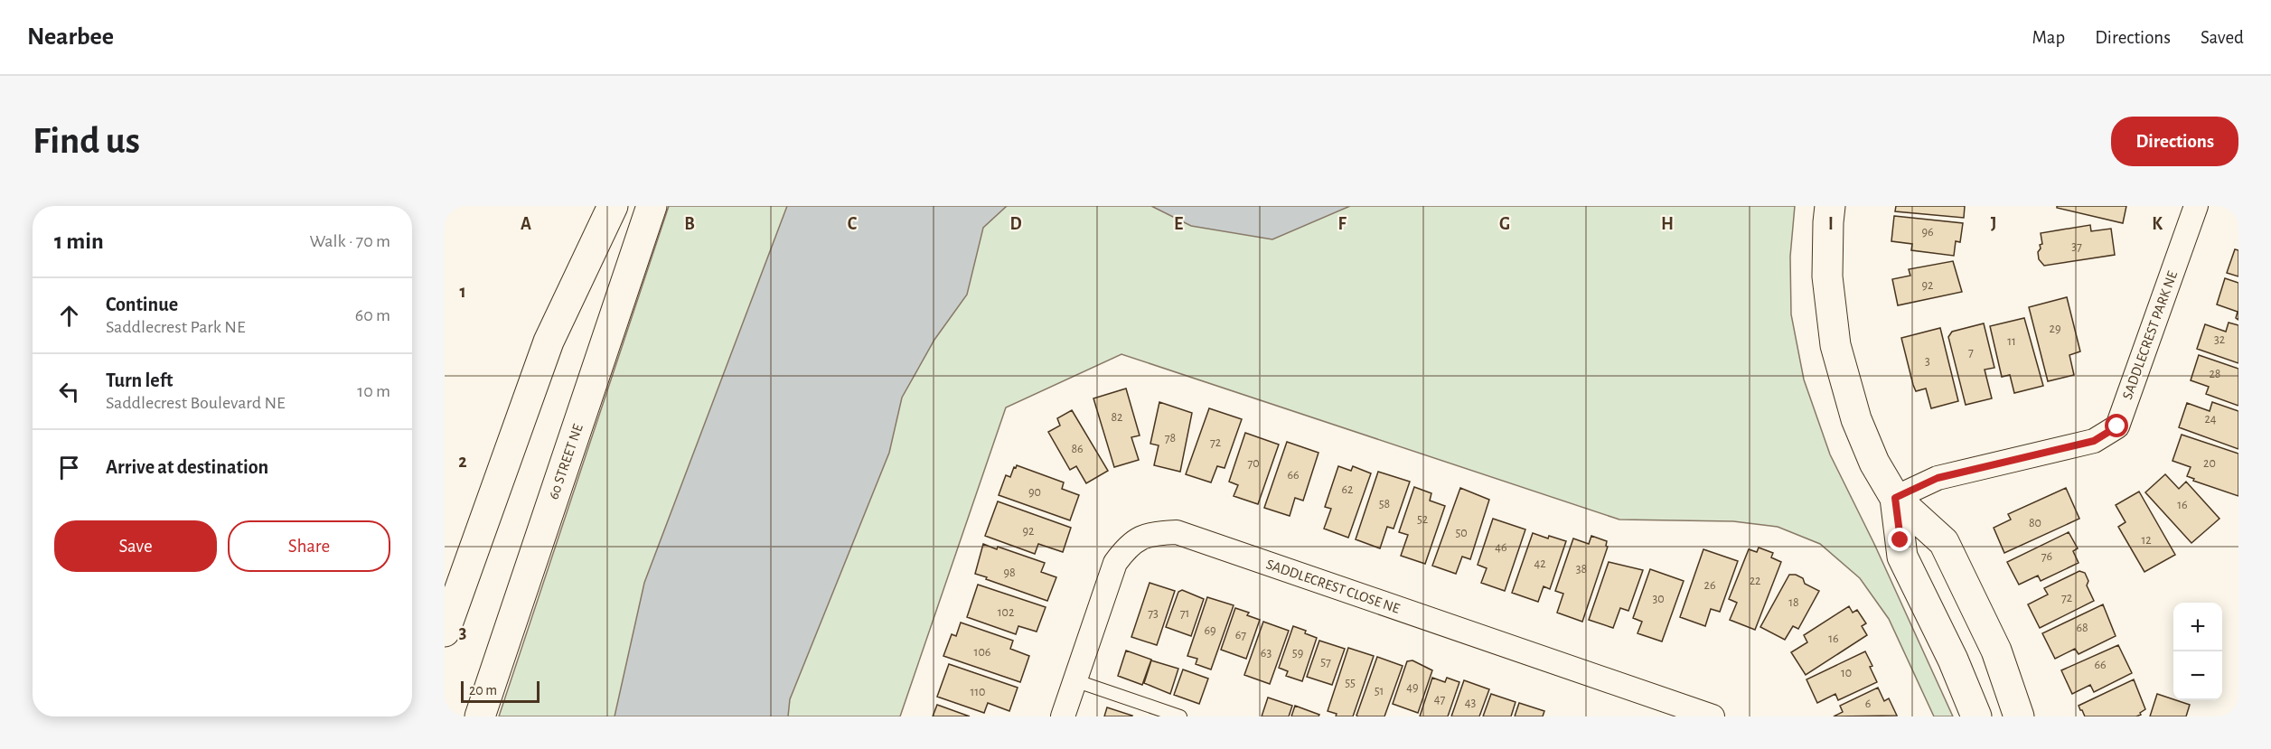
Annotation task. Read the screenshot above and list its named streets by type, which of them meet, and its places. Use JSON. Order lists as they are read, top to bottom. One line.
{"streets":{"main road":["60 STREET NE"],"street":["SADDLECREST PARK NE","SADDLECREST CLOSE NE"]},"house_numbers":["96","37","92","29","32","11","7","3","28","82","24","78","72","86","70","20","66","62","90","58","16","52","80","92","50","12","46","76","42","38","98","22","26","72","30","18","102","73","71","68","69","67","16","106","63","59","57","66","10","55","49","51","110","47","43","6"],"scale_bar":"20 m","page":{"header":"Nearbee","nav":["Map","Directions","Saved"],"buttons":["Directions",["Save","Share"]],"title":"Find us","heading":["1 min","Walk · 70 m"],"list":[["Continue","Saddlecrest Park NE","60 m"],["Turn left","Saddlecrest Boulevard NE","10 m"],"Arrive at destination"],"map_buttons":["+","−"],"scale":"20 m"},"grid":{"columns":["A","B","C","D","E","F","G","H","I","J","K"],"rows":["1","2","3"]}}
